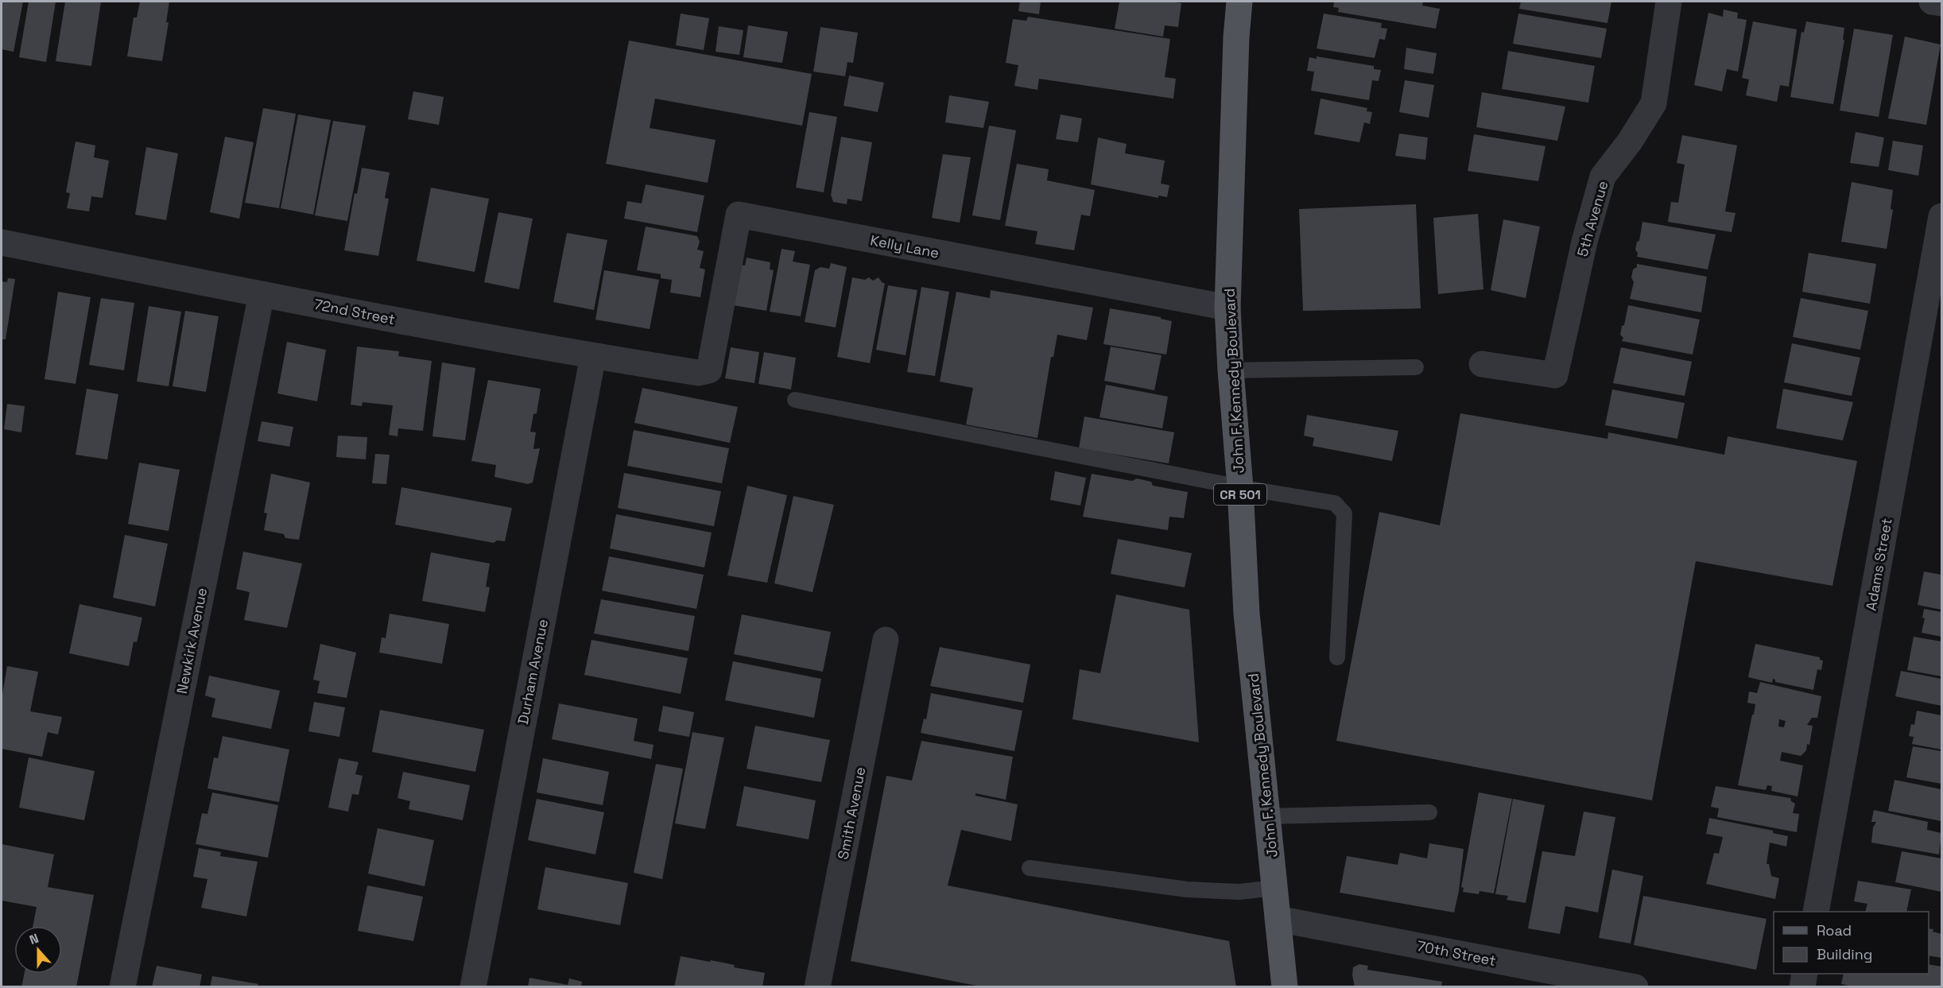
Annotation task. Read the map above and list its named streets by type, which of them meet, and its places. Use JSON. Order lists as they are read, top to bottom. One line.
{"streets":{"main road":["John F. Kennedy Boulevard","CR 501"],"street":["5th Avenue","Kelly Lane","72nd Street","Adams Street","Newkirk Avenue","Durham Avenue","Smith Avenue","70th Street"]},"crossings":[["Kelly Lane","72nd Street"],["Kelly Lane","John F. Kennedy Boulevard"],["72nd Street","Newkirk Avenue"],["72nd Street","Durham Avenue"],["John F. Kennedy Boulevard","70th Street"]],"legend":["Road","Building"],"north":"top"}
